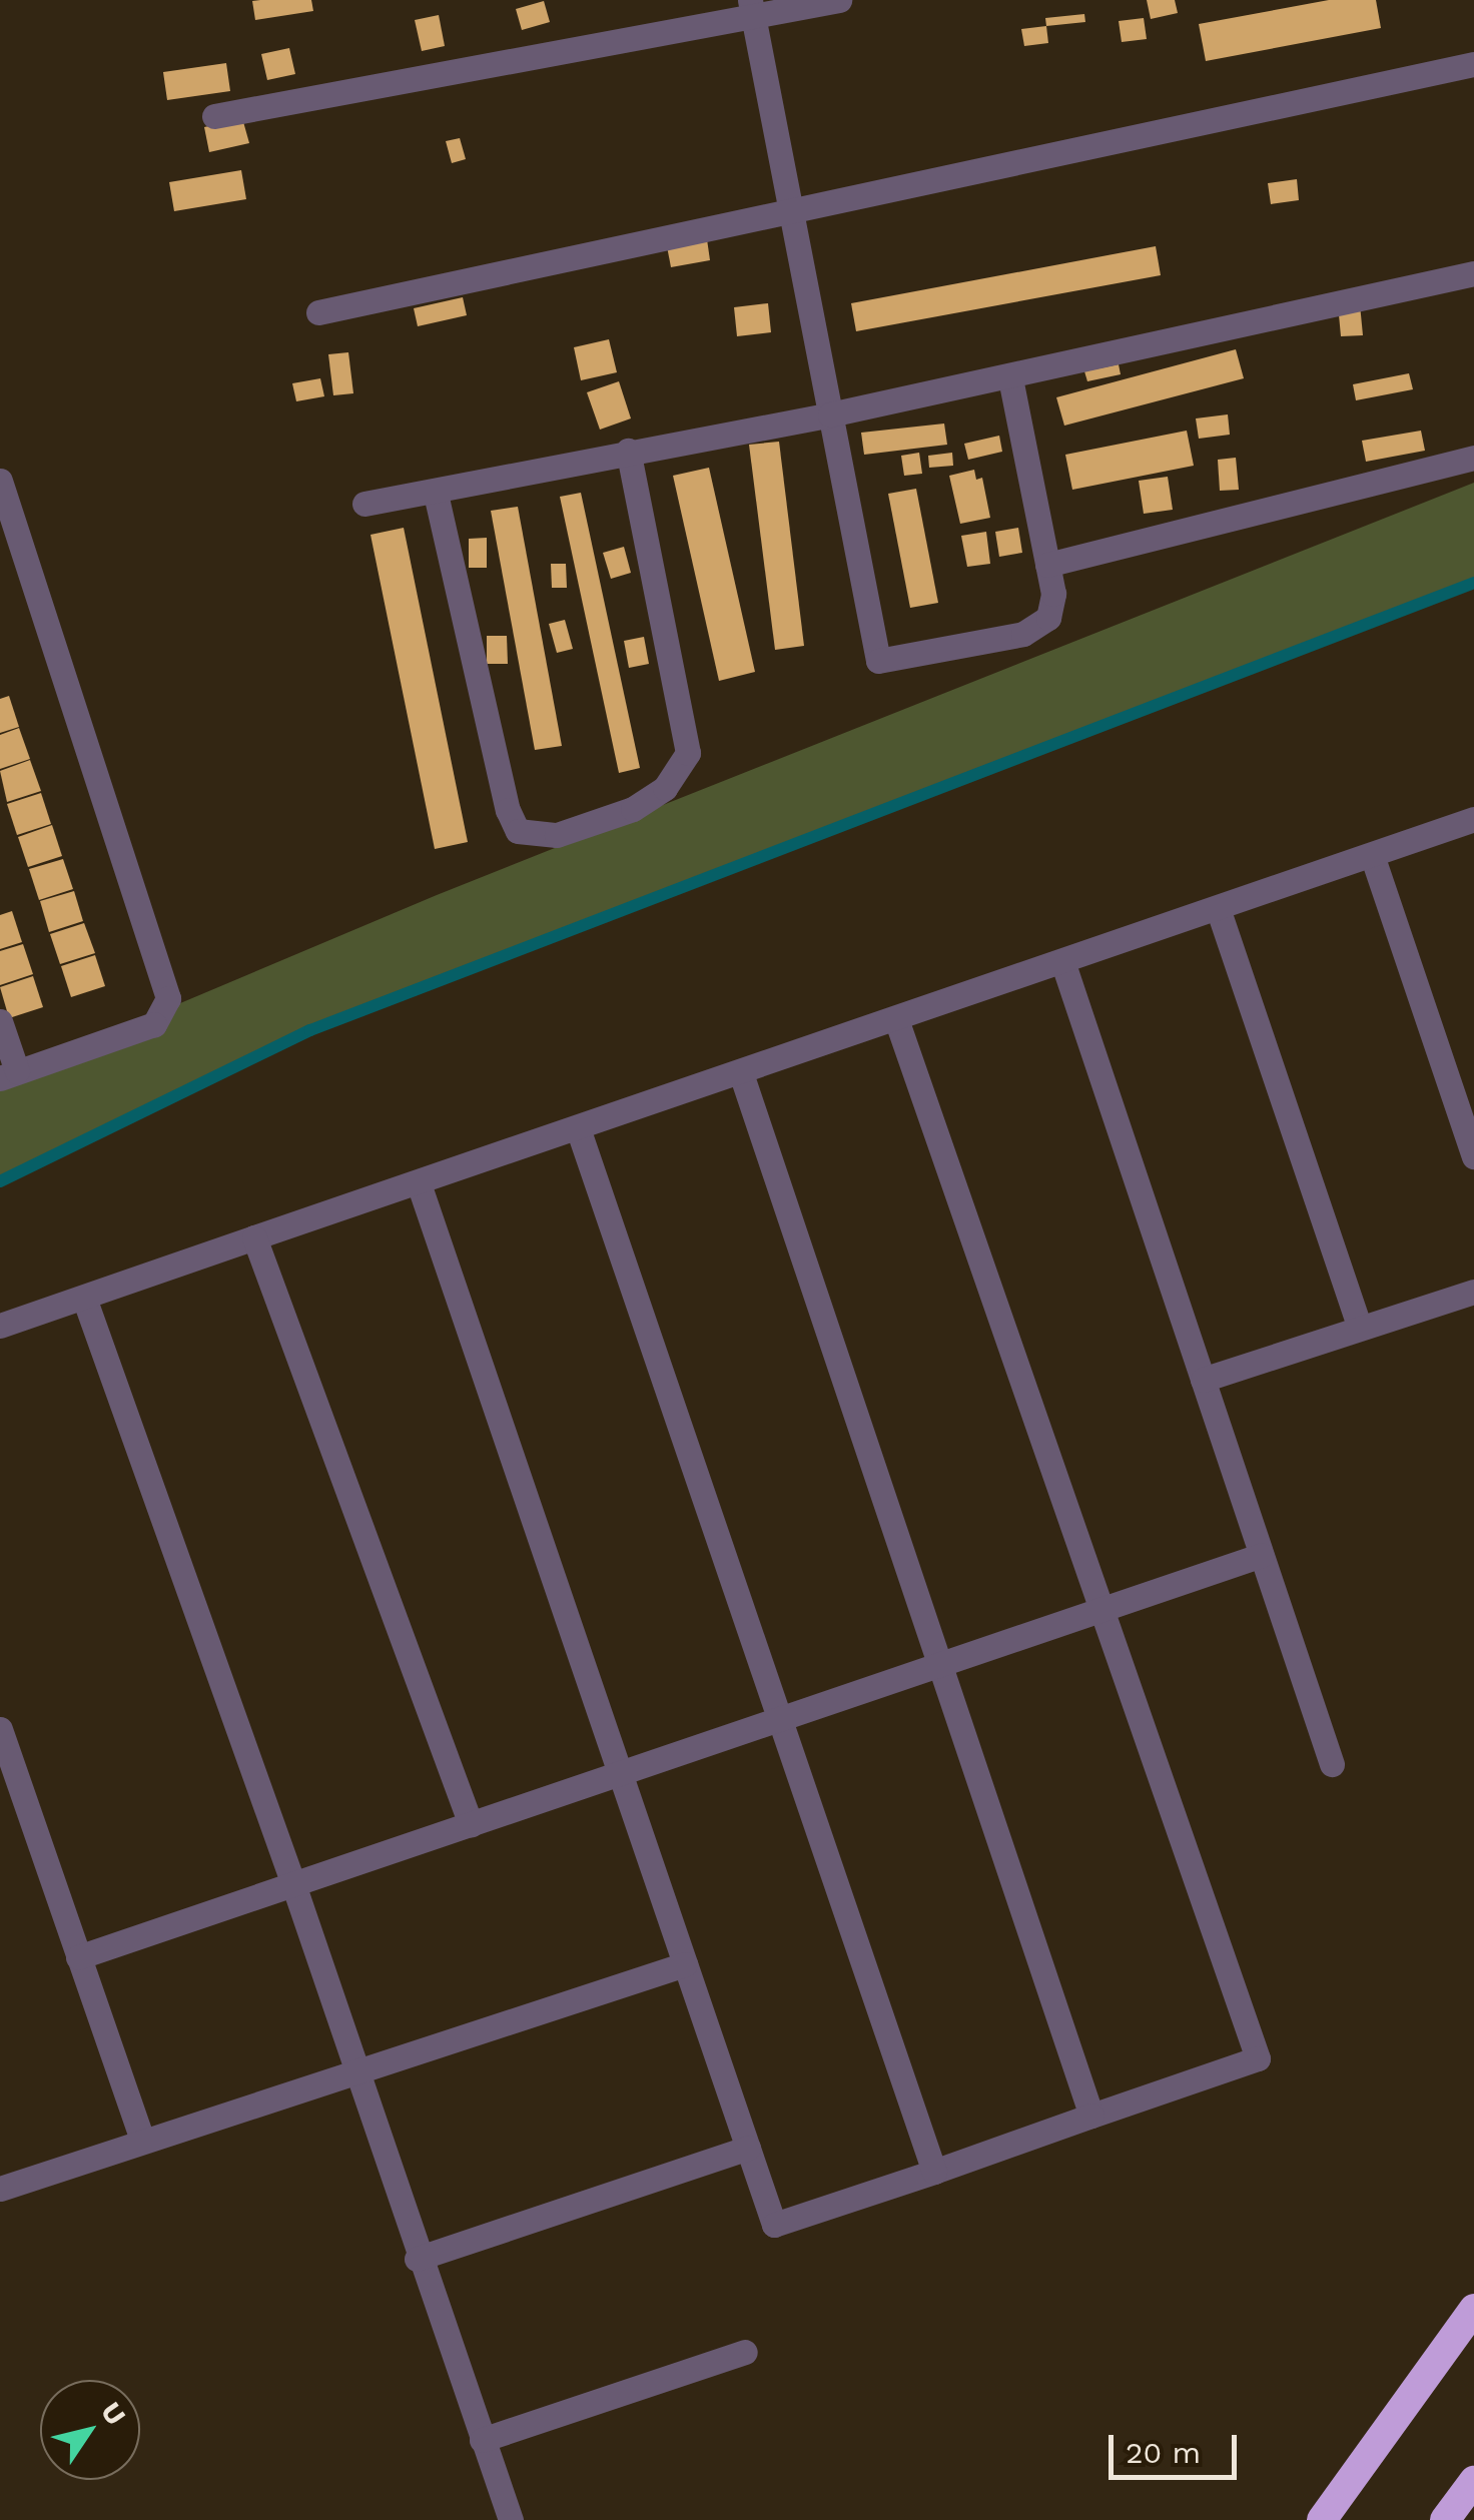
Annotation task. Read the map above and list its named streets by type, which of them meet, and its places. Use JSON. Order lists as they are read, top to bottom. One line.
{"scale_bar":"20 m","north":"top right"}
